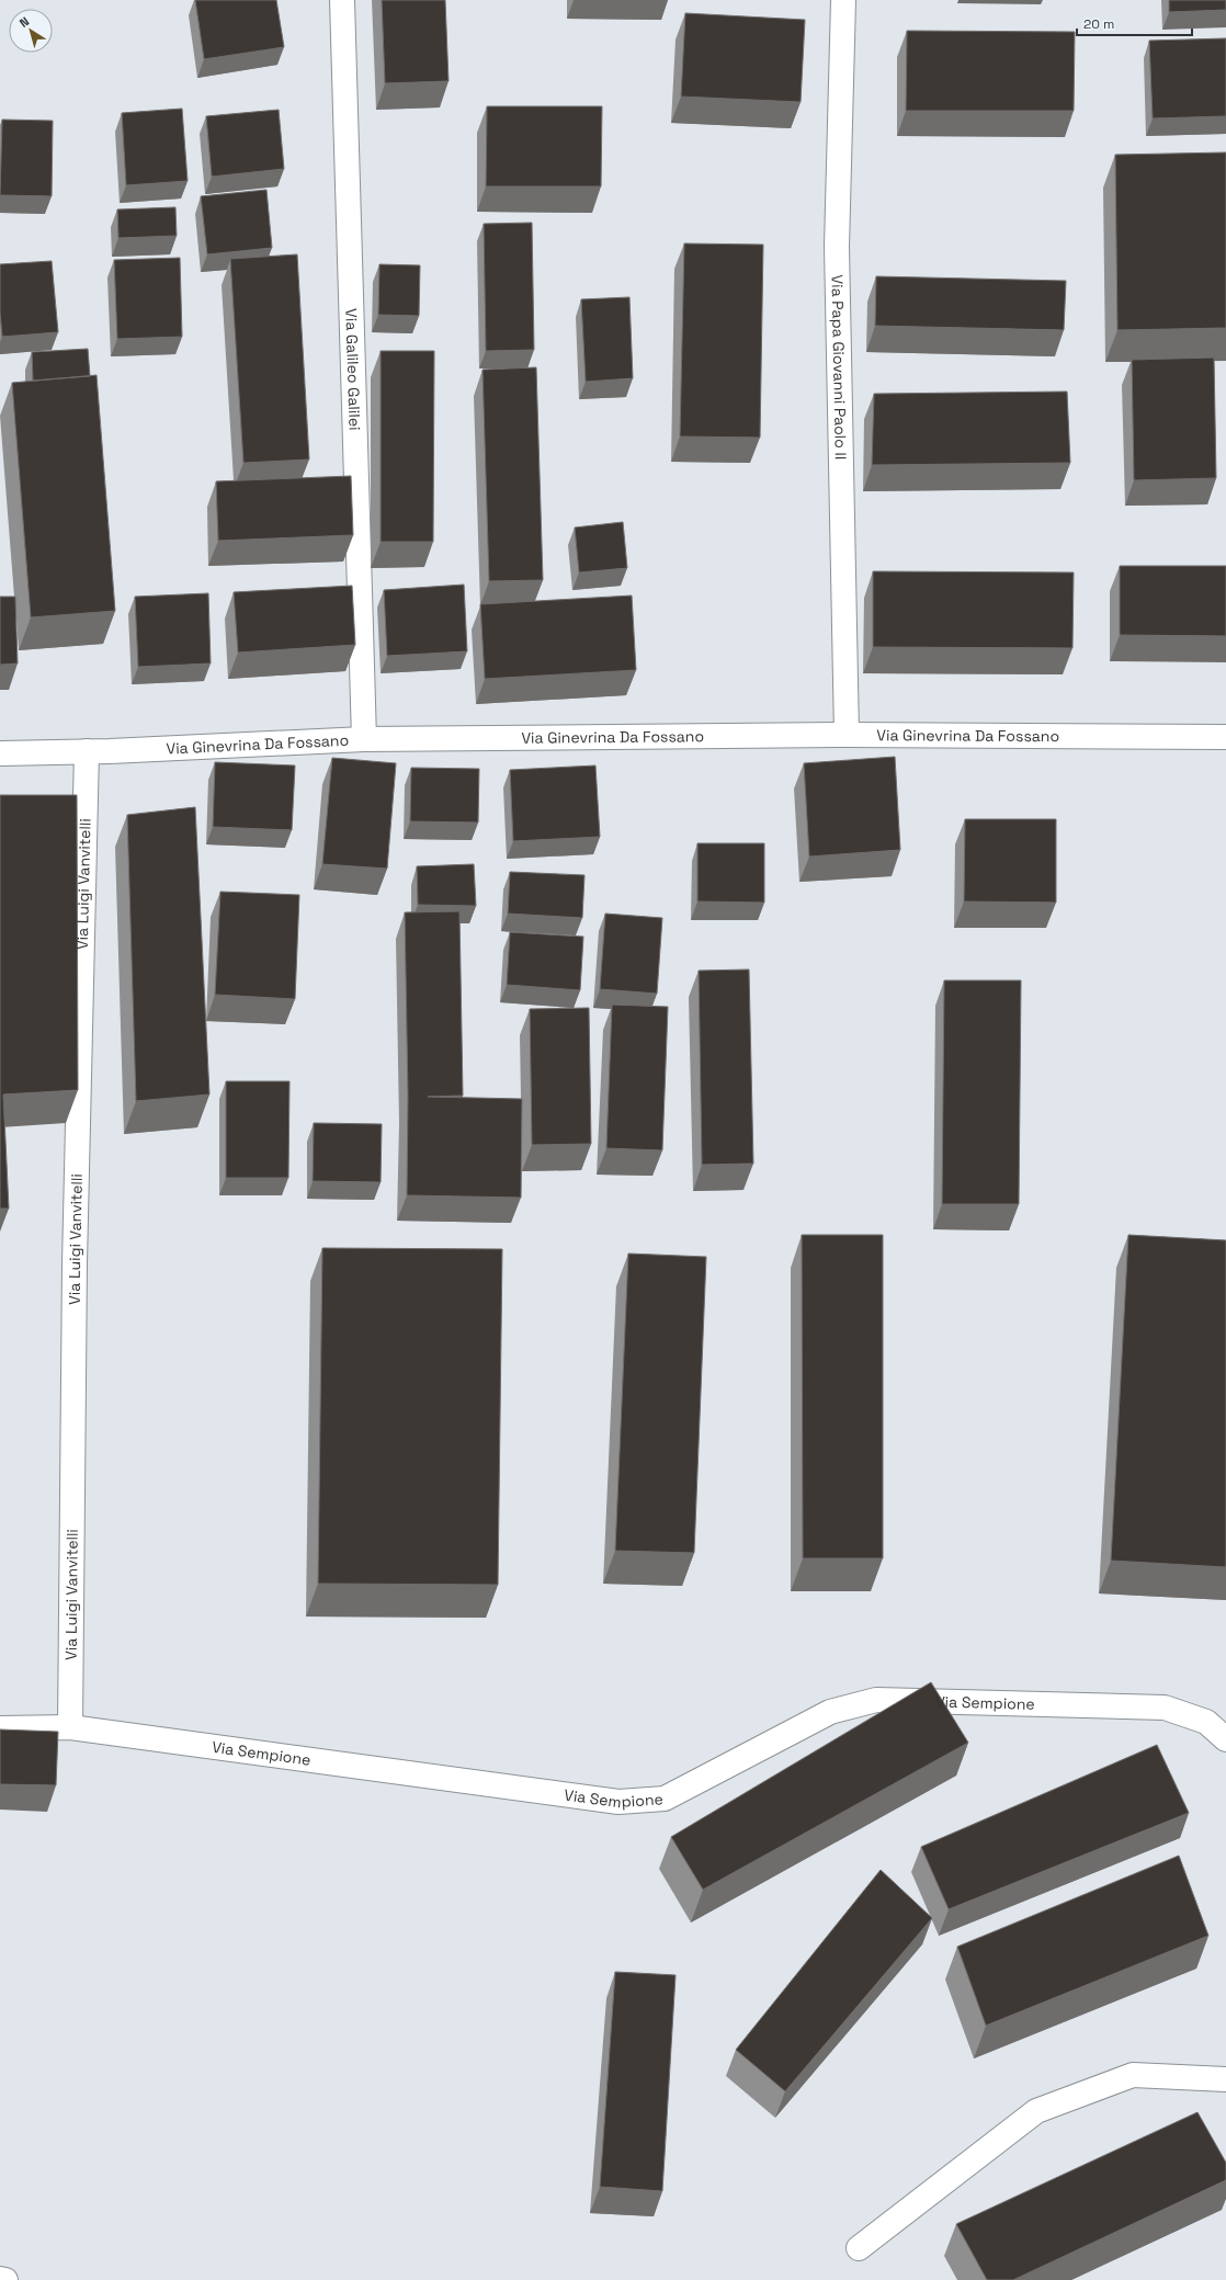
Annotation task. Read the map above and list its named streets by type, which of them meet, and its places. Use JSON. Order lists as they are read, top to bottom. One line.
{"streets":{"street":["Via Papa Giovanni Paolo II","Via Galileo Galilei","Via Ginevrina Da Fossano","Via Luigi Vanvitelli","Via Sempione"]},"crossings":[["Via Papa Giovanni Paolo II","Via Ginevrina Da Fossano"],["Via Galileo Galilei","Via Ginevrina Da Fossano"],["Via Ginevrina Da Fossano","Via Luigi Vanvitelli"],["Via Luigi Vanvitelli","Via Sempione"]],"scale_bar":"20 m","north":"top left"}
